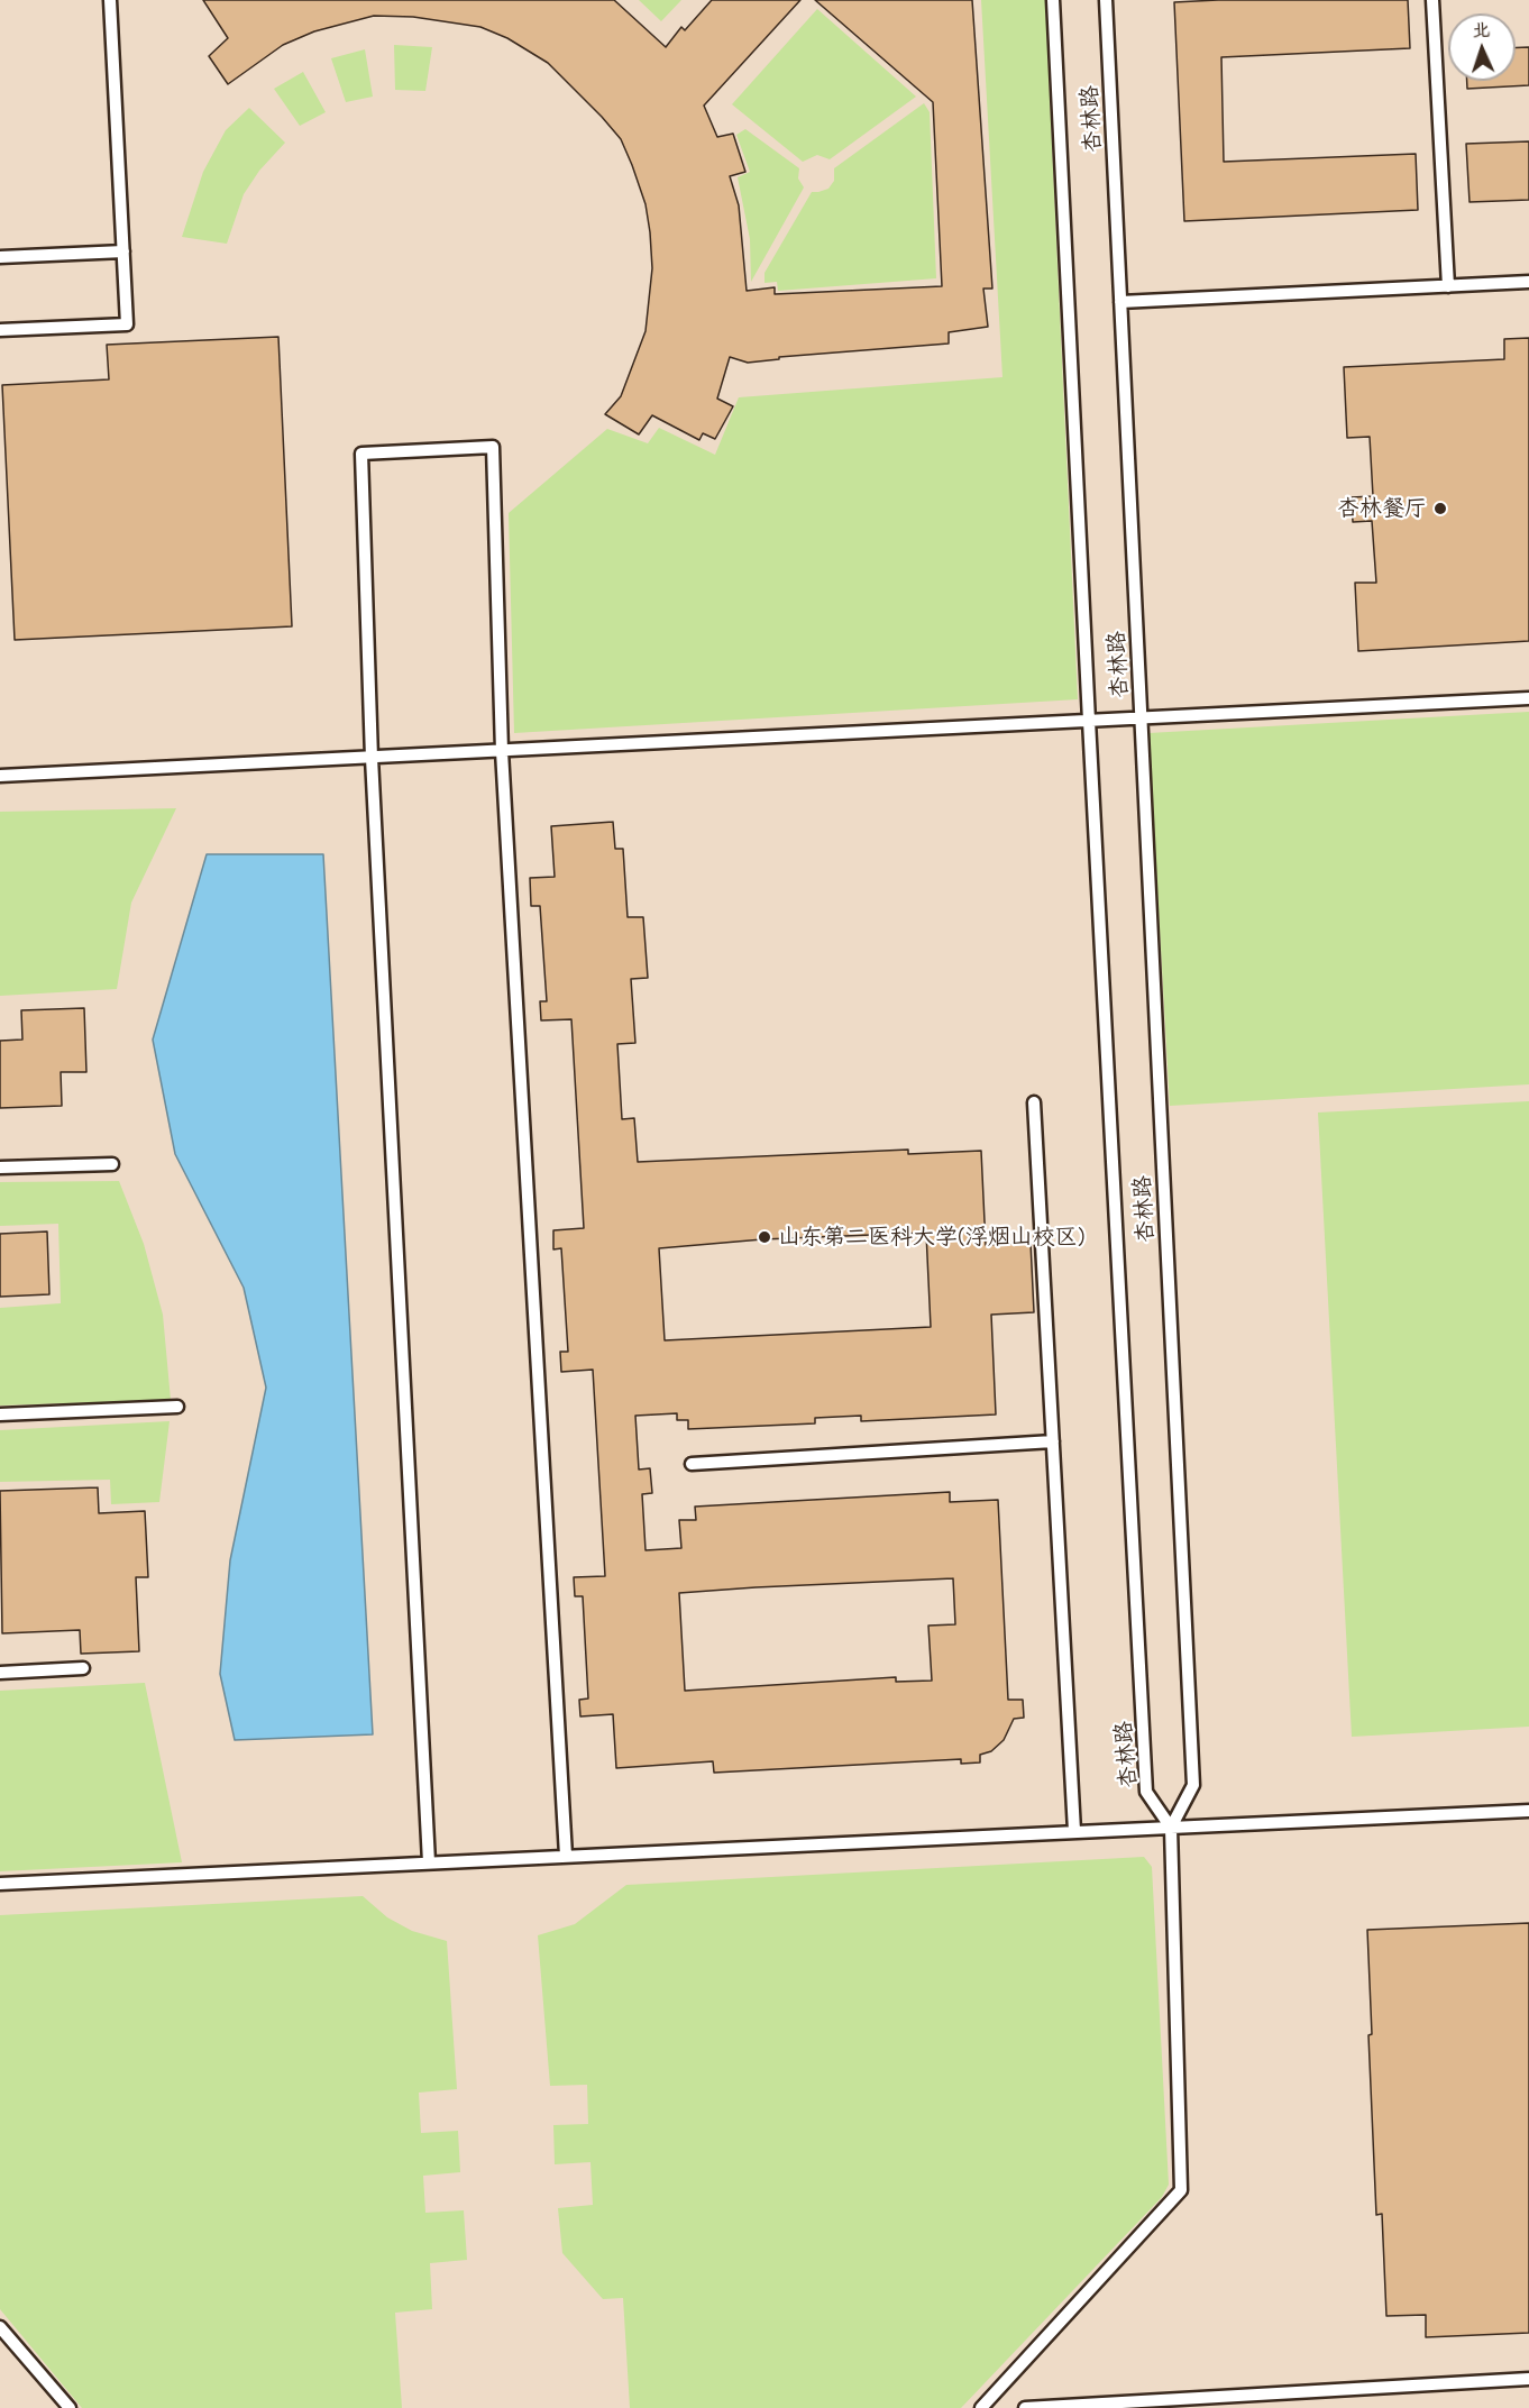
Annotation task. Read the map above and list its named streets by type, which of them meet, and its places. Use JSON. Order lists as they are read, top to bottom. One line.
{"streets":{"lane":["杏林路"]},"places":["杏林餐厅","山东第二医科大学(浮烟山校区)"],"north":"top"}
